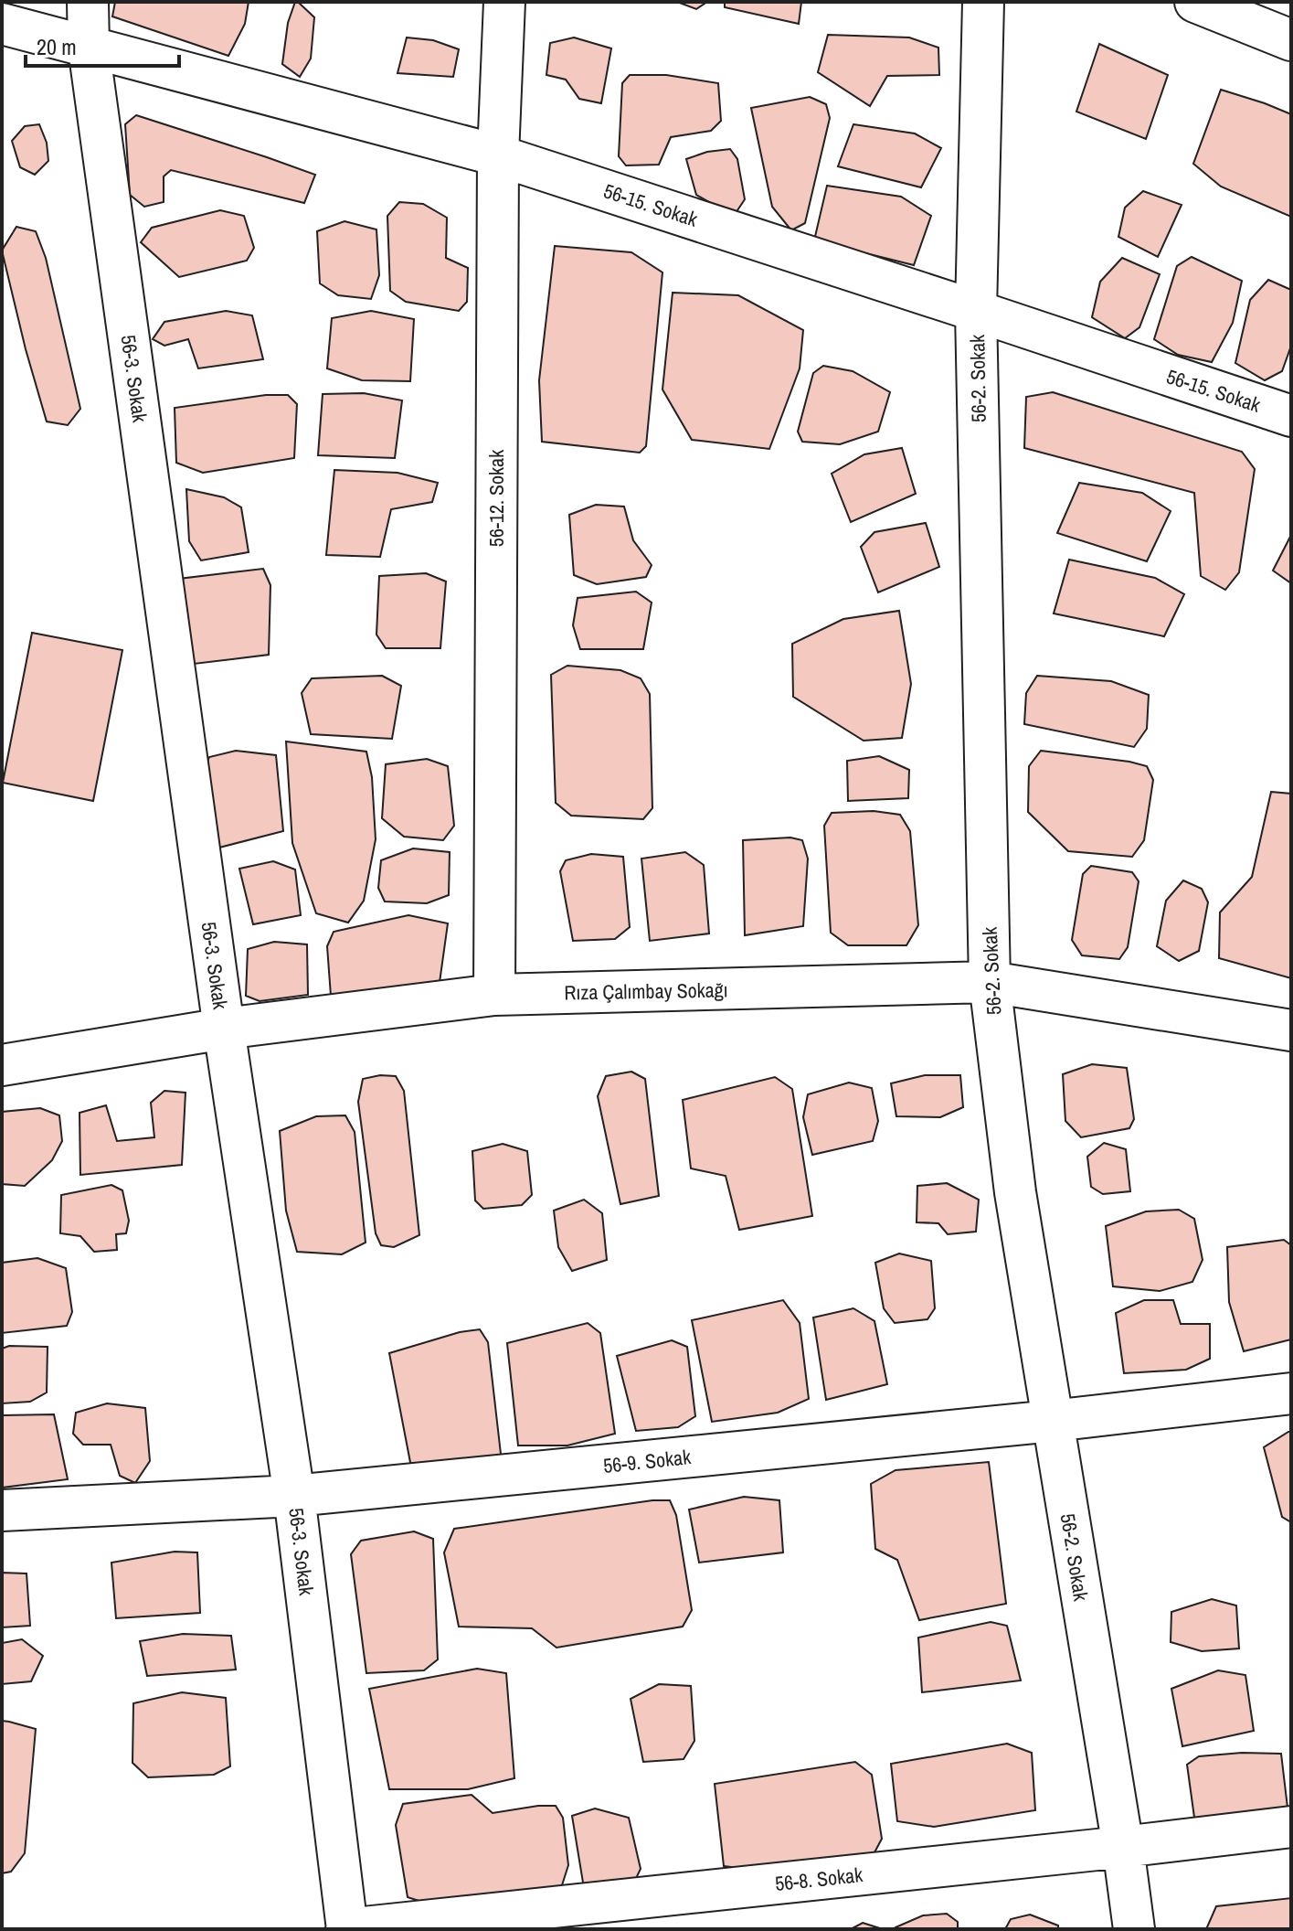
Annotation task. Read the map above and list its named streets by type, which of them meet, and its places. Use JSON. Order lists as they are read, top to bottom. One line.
{"streets":{"street":["56-15. Sokak","56-3. Sokak","56-2. Sokak","56-12. Sokak","Rıza Çalımbay Sokağı","56-9. Sokak","56-8. Sokak"]},"crossings":[["56-15. Sokak","56-3. Sokak"],["56-15. Sokak","56-2. Sokak"],["56-15. Sokak","56-12. Sokak"],["56-3. Sokak","Rıza Çalımbay Sokağı"],["56-3. Sokak","56-9. Sokak"],["56-3. Sokak","56-8. Sokak"],["56-2. Sokak","Rıza Çalımbay Sokağı"],["56-2. Sokak","56-9. Sokak"],["56-2. Sokak","56-8. Sokak"],["56-12. Sokak","Rıza Çalımbay Sokağı"]],"scale_bar":"20 m"}
